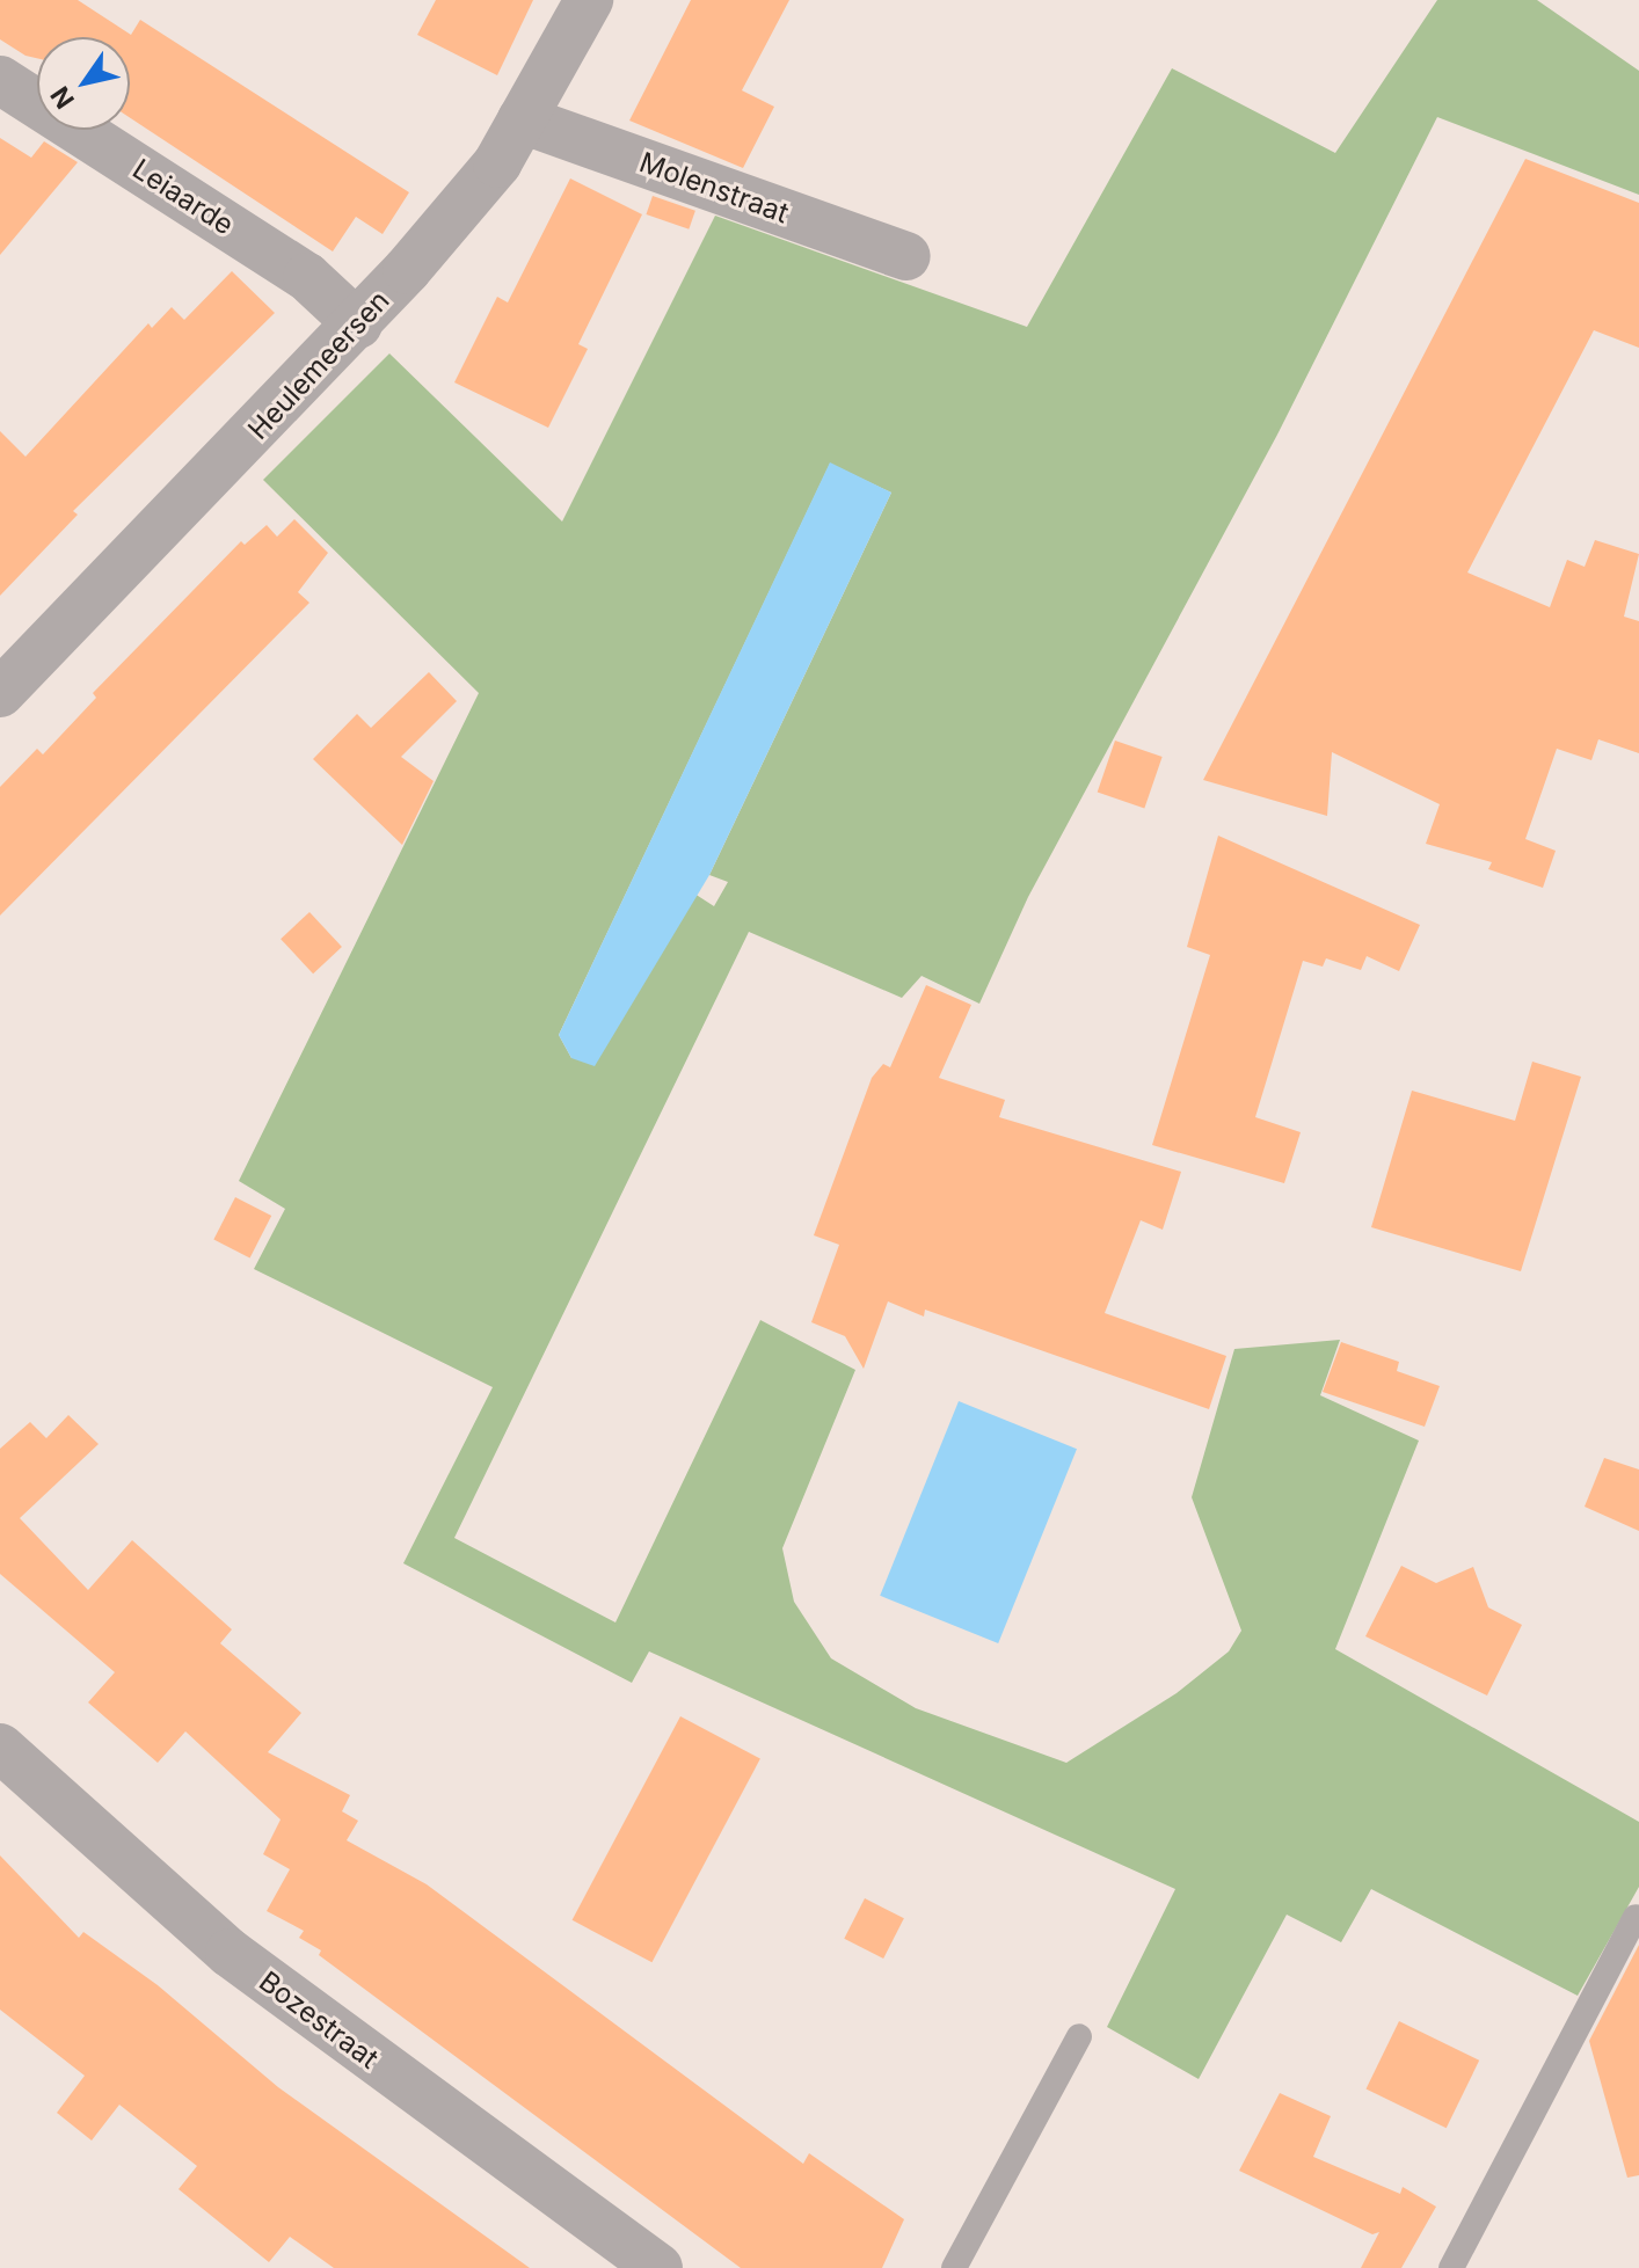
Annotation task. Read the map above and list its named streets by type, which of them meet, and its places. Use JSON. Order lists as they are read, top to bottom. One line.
{"streets":{"street":["Molenstraat","Leiaarde","Heulemeersen","Bozestraat"]},"crossings":[["Molenstraat","Heulemeersen"],["Leiaarde","Heulemeersen"]],"north":"bottom left"}
